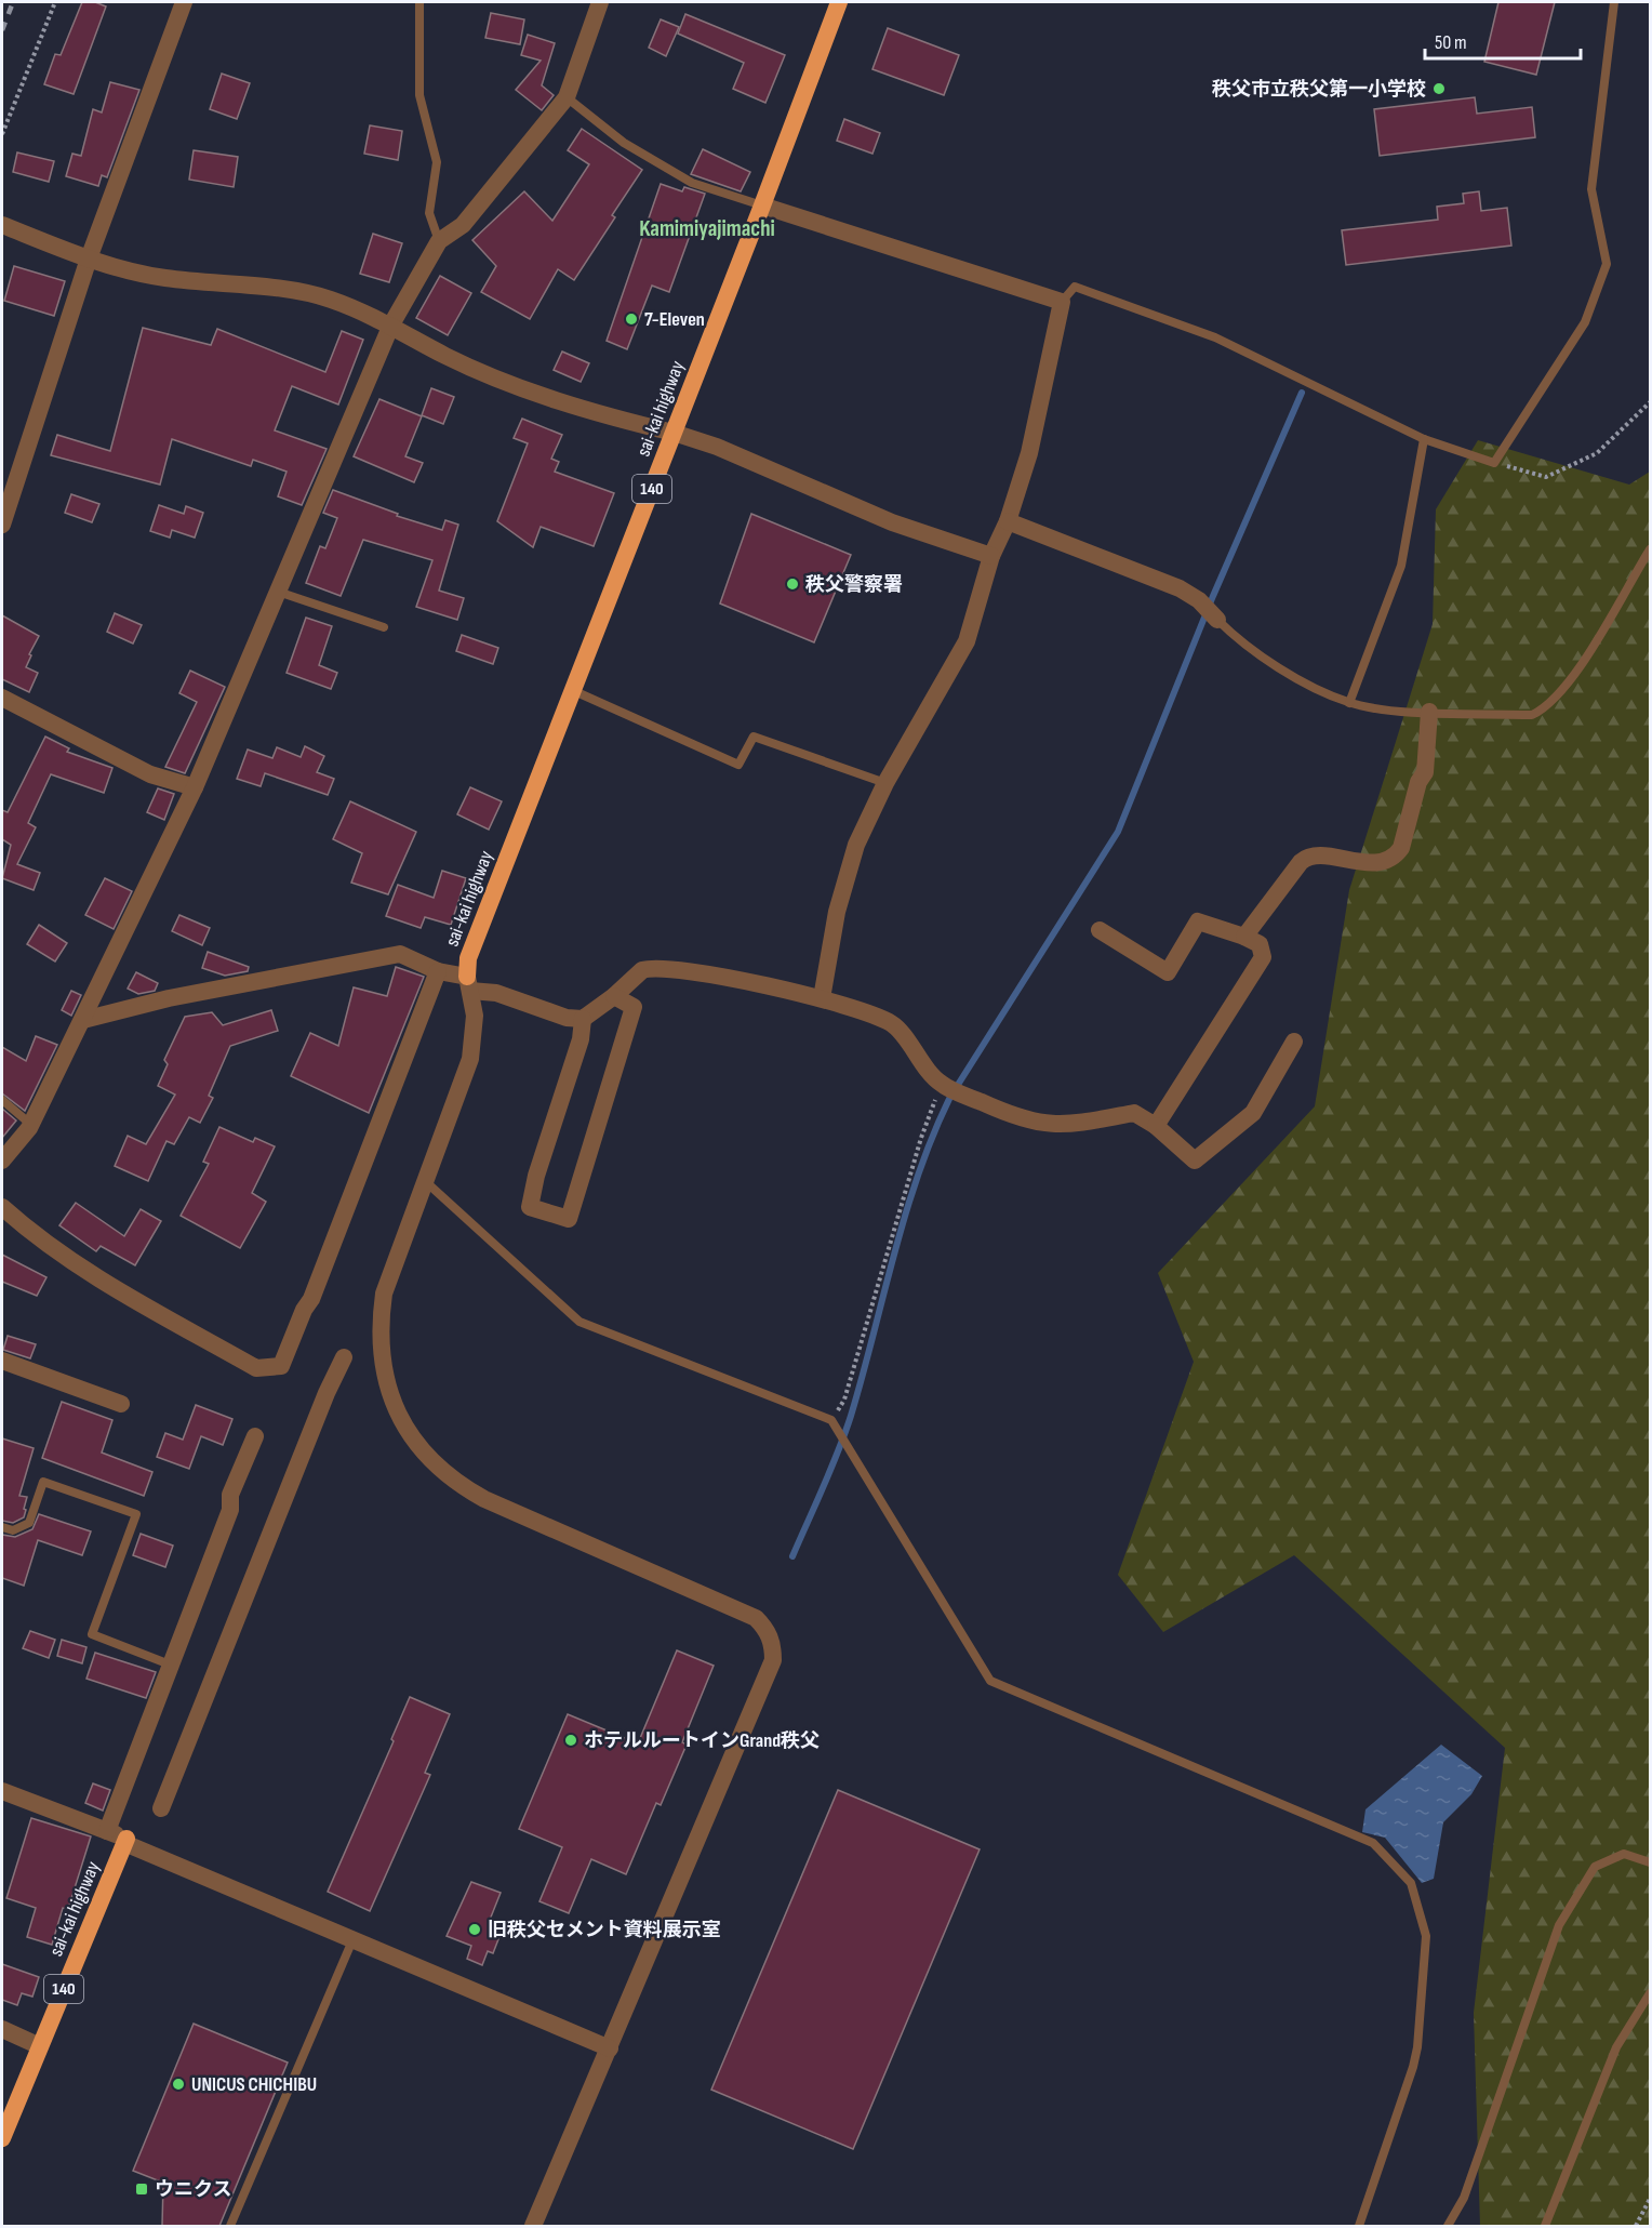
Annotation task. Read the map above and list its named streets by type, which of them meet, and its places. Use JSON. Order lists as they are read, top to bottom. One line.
{"streets":{"highway":["sai-kai highway","140"]},"districts":["Kamimiyajimachi"],"places":{"other":["秩父市立秩父第一小学校","7-Eleven","秩父警察署","ホテルルートインGrand秩父","旧秩父セメント資料展示室","UNICUS CHICHIBU"],"transit":["ウニクス"]},"scale_bar":"50 m"}
